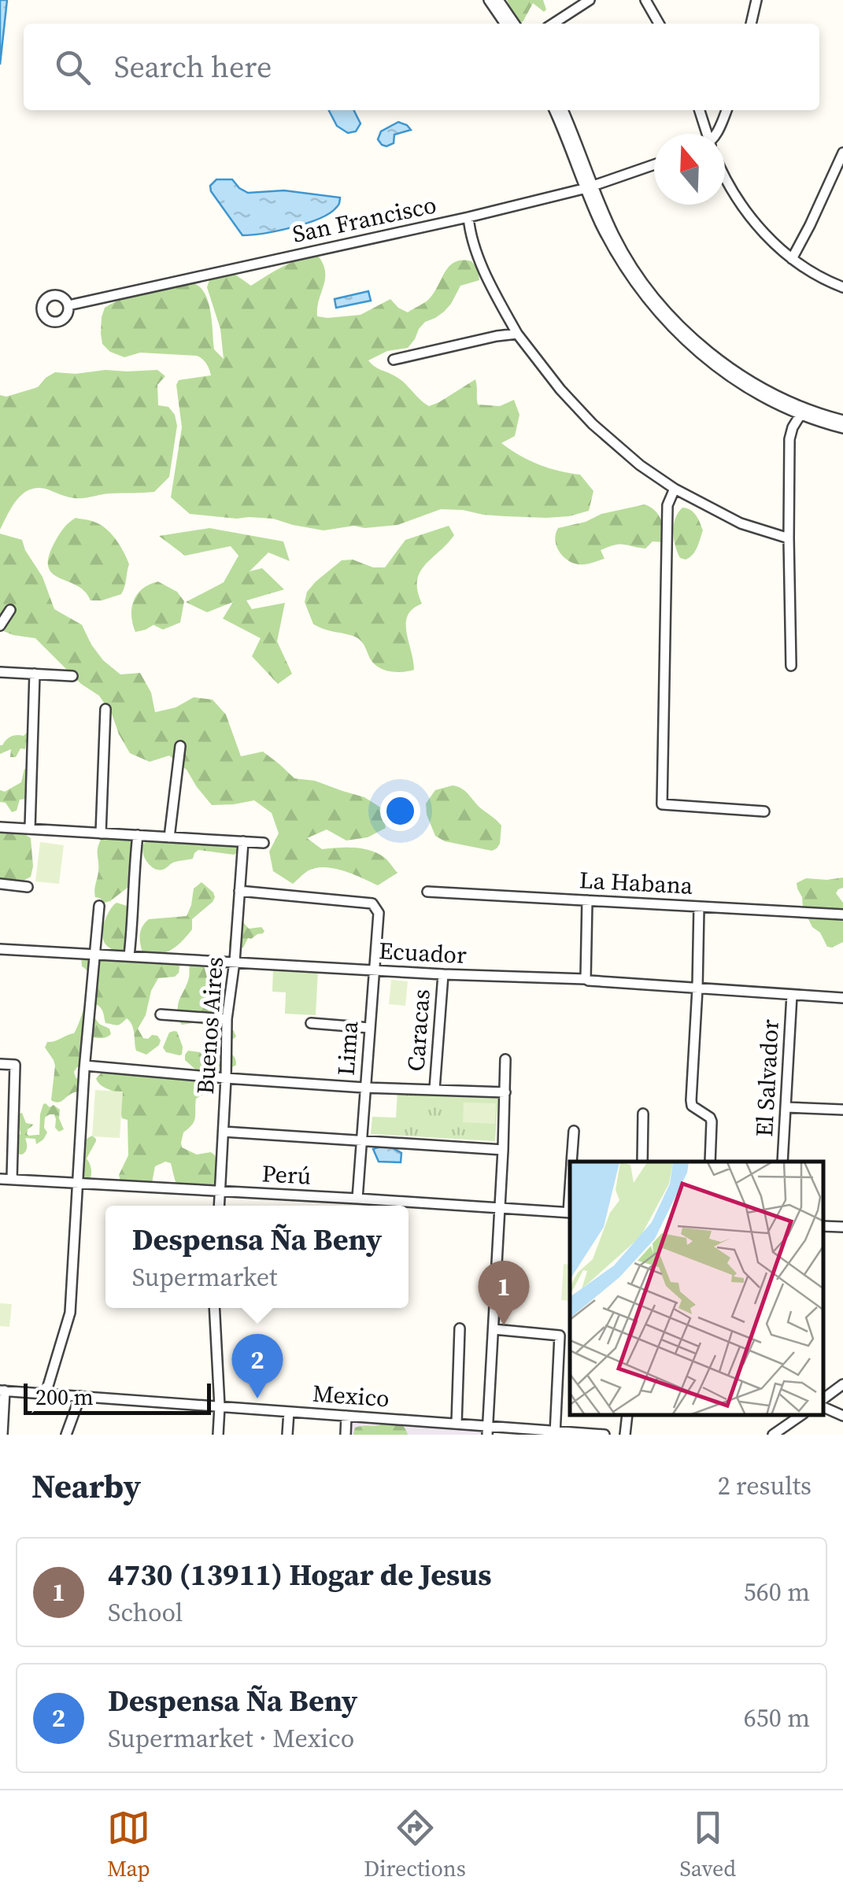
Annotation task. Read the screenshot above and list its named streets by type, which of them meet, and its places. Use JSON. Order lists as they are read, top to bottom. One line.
{"streets":{"street":["San Francisco","La Habana","Ecuador","Buenos Aires","Caracas","Lima","El Salvador","Perú","Mexico"]},"crossings":[["Ecuador","Buenos Aires"],["Ecuador","Caracas"],["Ecuador","Lima"],["Ecuador","El Salvador"],["Buenos Aires","Lima"],["Buenos Aires","Perú"],["Lima","Perú"]],"scale_bar":"200 m","north":"top","page":{"search":"Search here","popup":["Despensa Ña Beny","Supermarket"],"pins":["1","2"],"scale":"200 m","heading":["Nearby","2 results"],"list":[{"mark":"1","name":"4730 (13911) Hogar de Jesus","note":"School","value":"560 m"},{"mark":"2","name":"Despensa Ña Beny","note":"Supermarket · Mexico","value":"650 m"}],"nav":["Map","Directions","Saved"]}}
